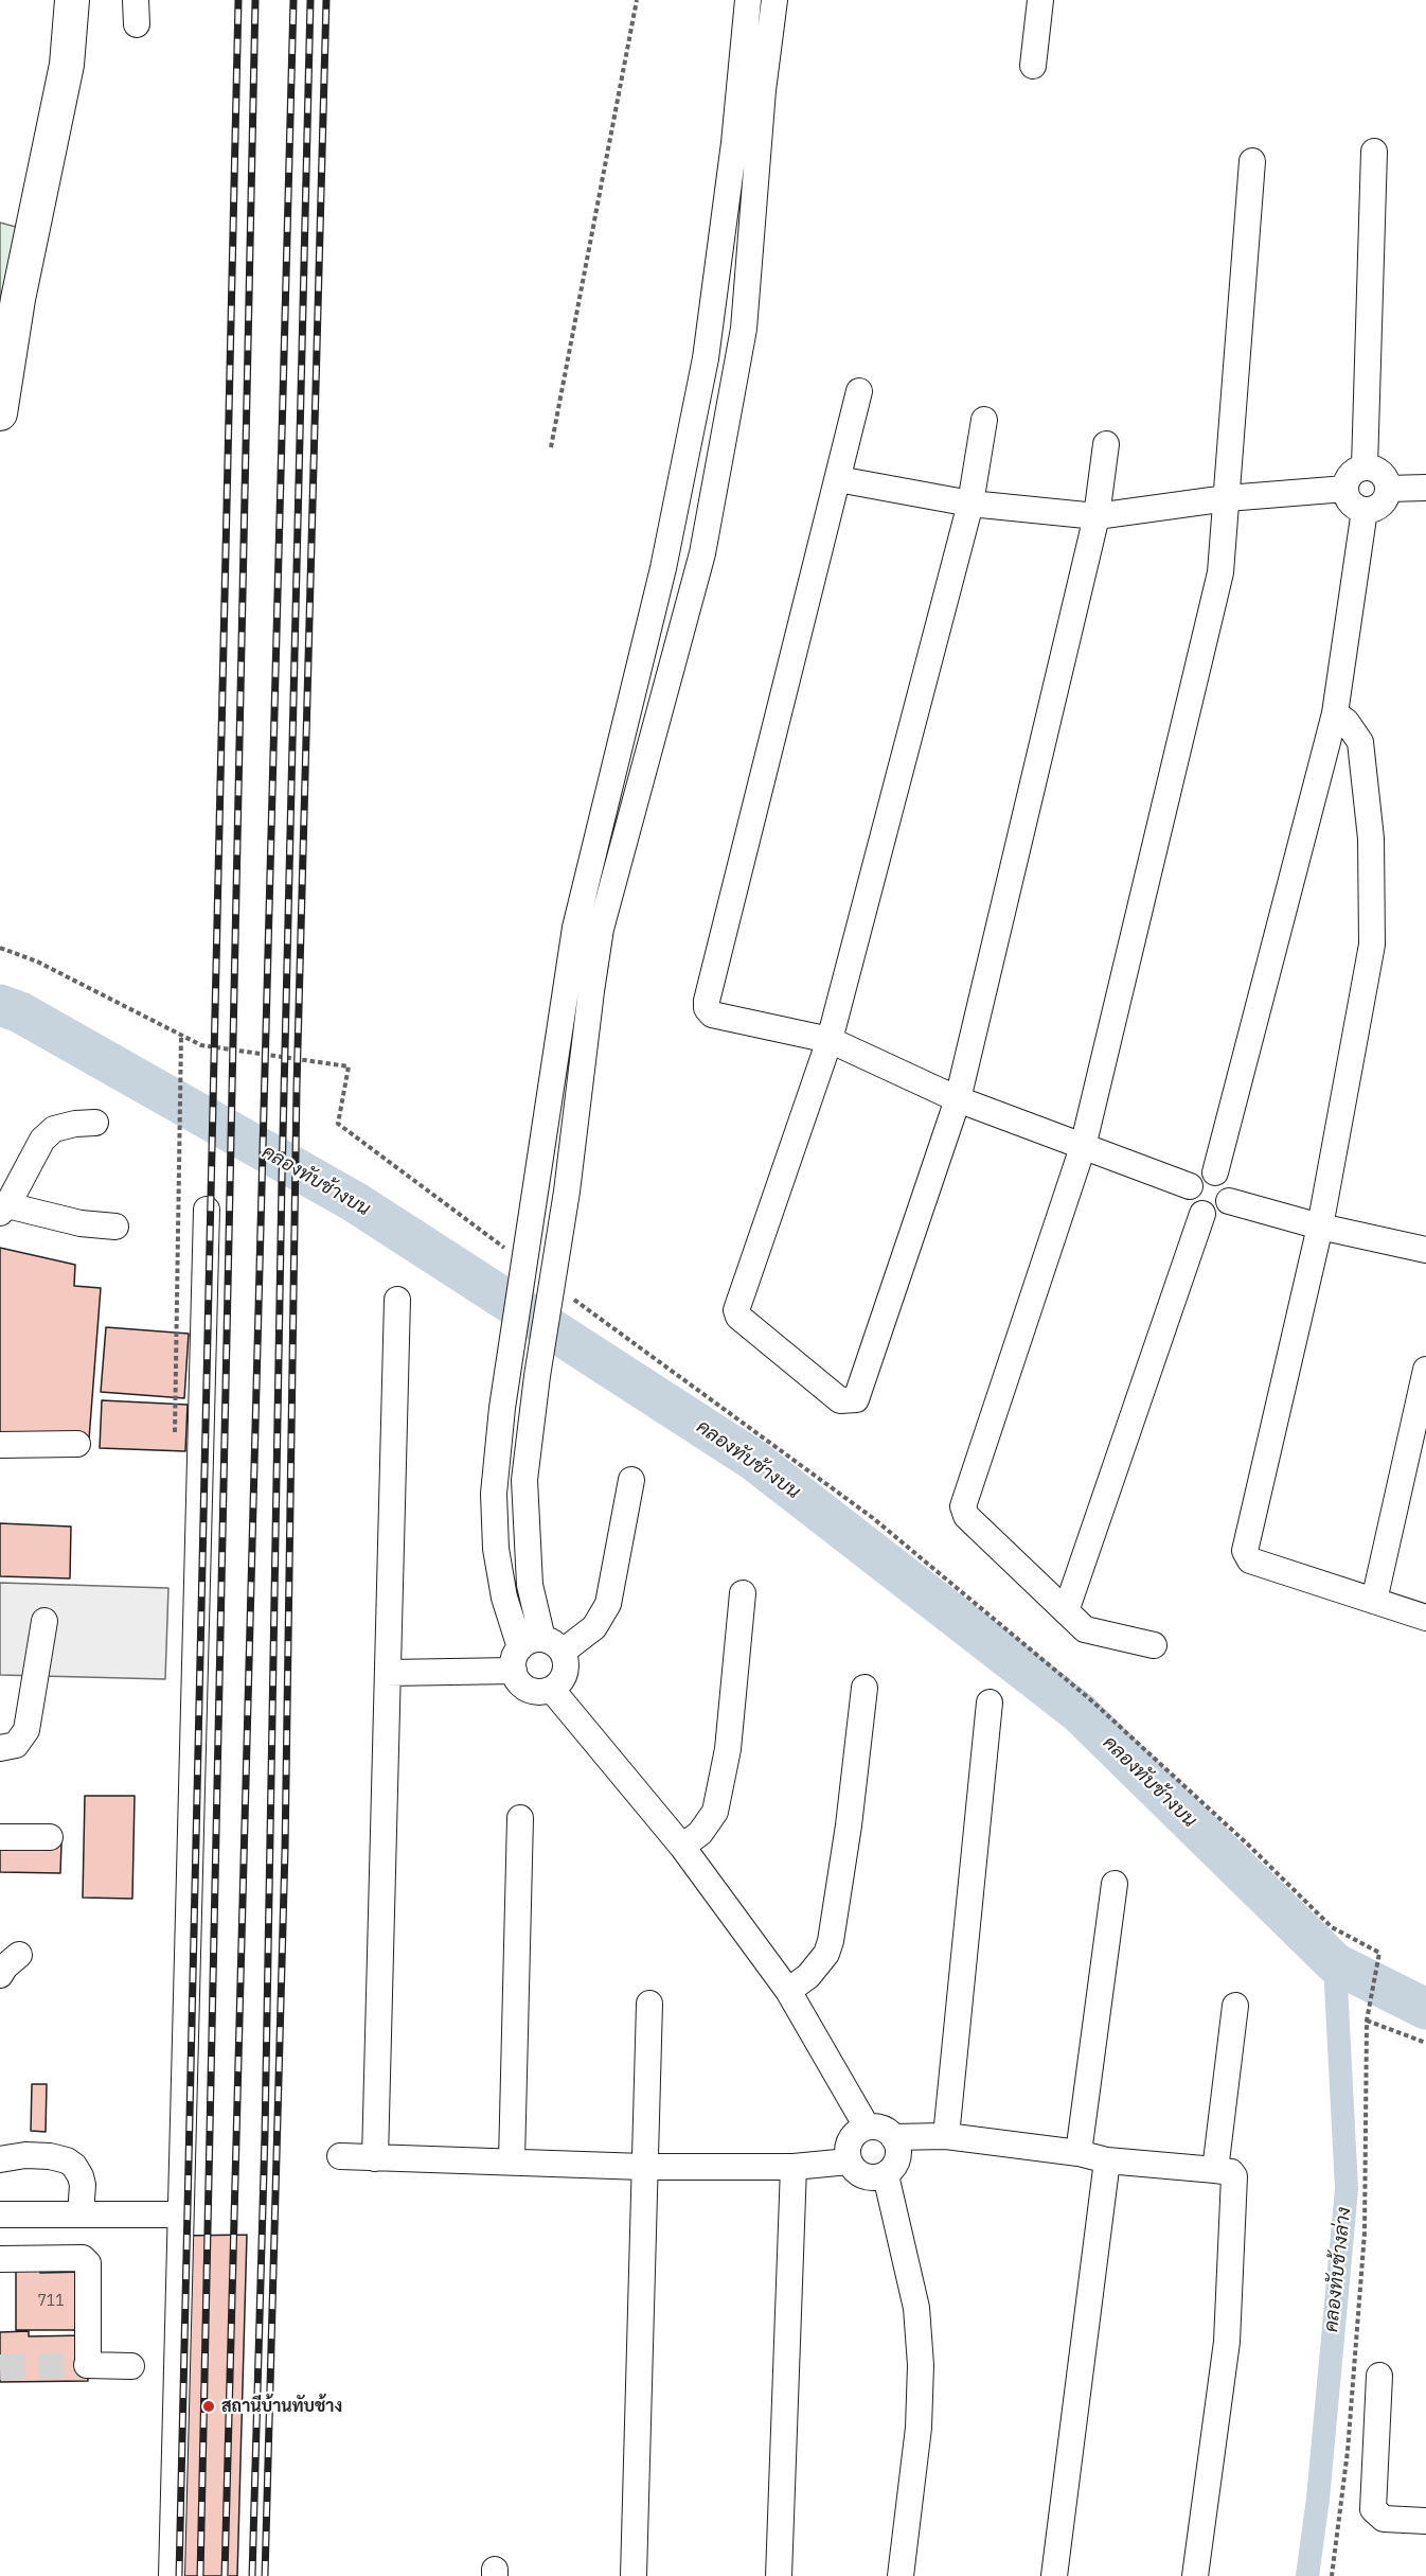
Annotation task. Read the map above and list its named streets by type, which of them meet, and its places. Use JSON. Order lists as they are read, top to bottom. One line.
{"water":["คลองทับช้างบน","คลองทับช้างล่าง"],"places":["สถานีบ้านทับช้าง"],"house_numbers":["711"]}
